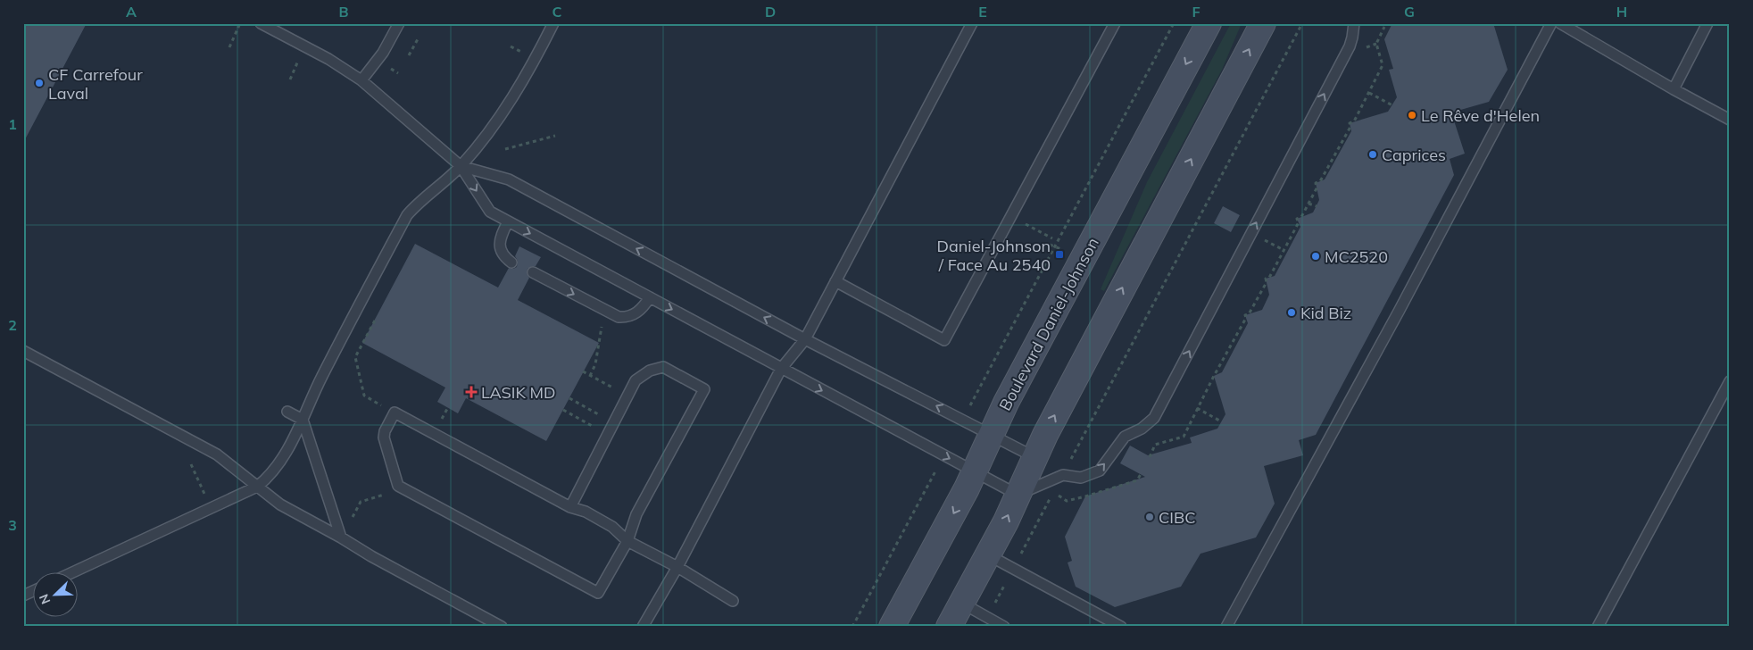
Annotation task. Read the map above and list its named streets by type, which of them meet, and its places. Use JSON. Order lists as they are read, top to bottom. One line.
{"streets":{"street":["Boulevard Daniel-Johnson"]},"places":{"other":["CF Carrefour Laval","Le Rêve d'Helen","Caprices","MC2520","Kid Biz","CIBC"],"transit":["Daniel-Johnson / Face Au 2540"],"health":["LASIK MD"]},"north":"bottom left","grid":{"columns":["A","B","C","D","E","F","G","H"],"rows":["1","2","3"]}}
